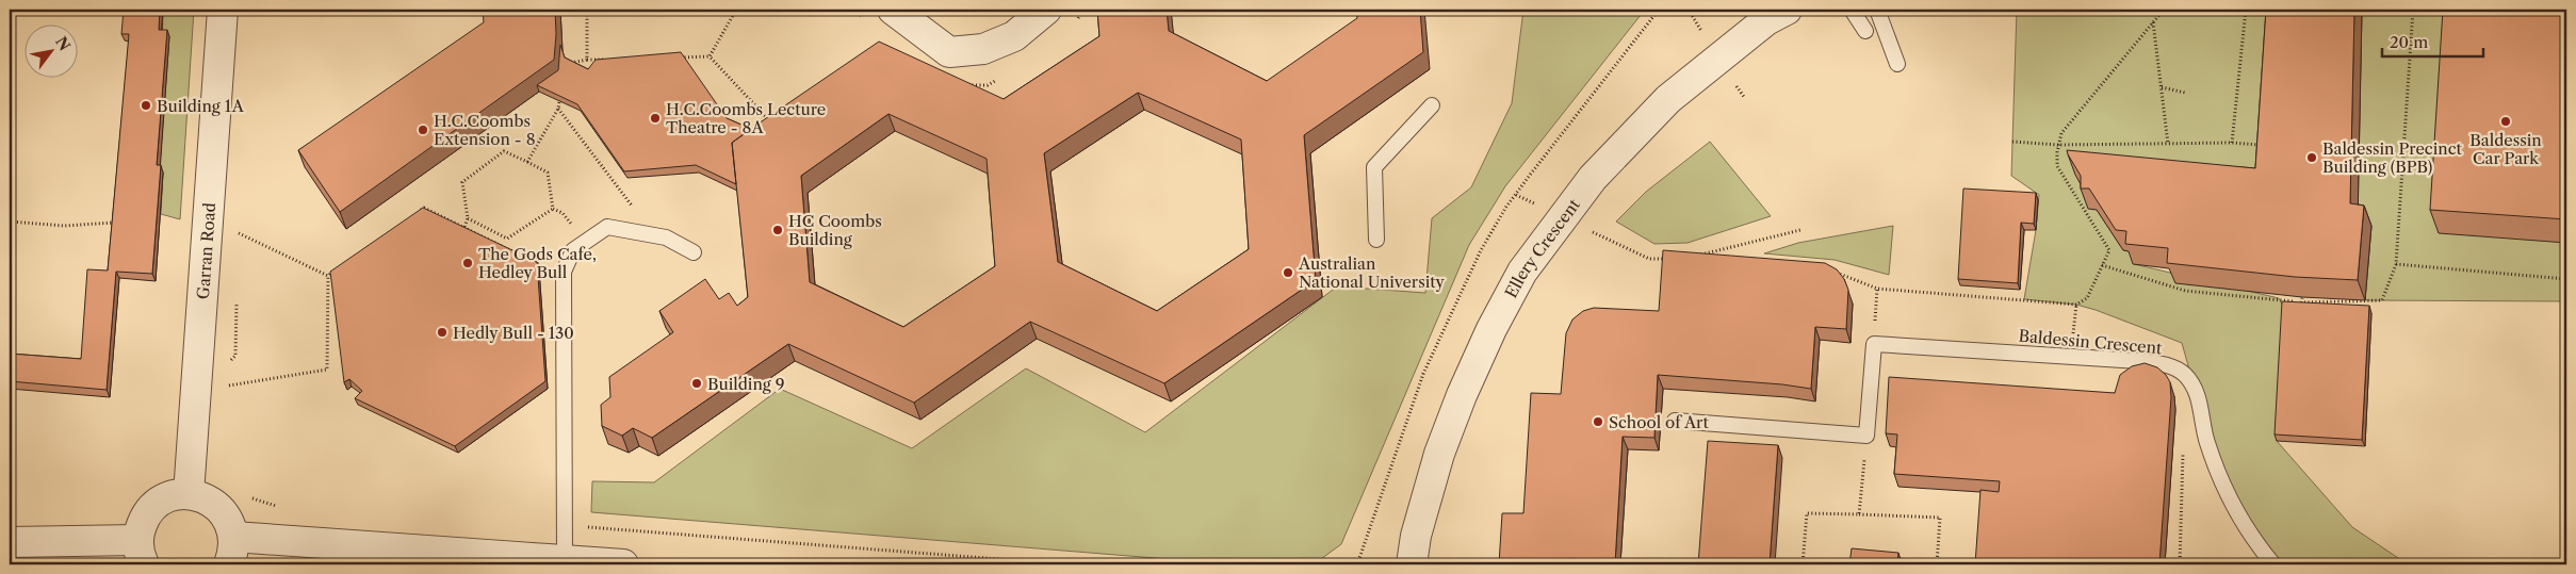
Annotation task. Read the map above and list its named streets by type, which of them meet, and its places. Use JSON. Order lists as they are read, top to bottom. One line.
{"streets":{"street":["Ellery Crescent","Garran Road"],"lane":["Baldessin Crescent"]},"places":["Building 1A","H.C.Coombs Lecture Theatre - 8A","Baldessin Car Park","H.C.Coombs Extension - 8","Baldessin Precinct Building (BPB)","HC Coombs Building","The Gods Cafe, Hedley Bull","Australian National University","Hedly Bull - 130","Building 9","School of Art"],"scale_bar":"20 m","north":"top right"}
